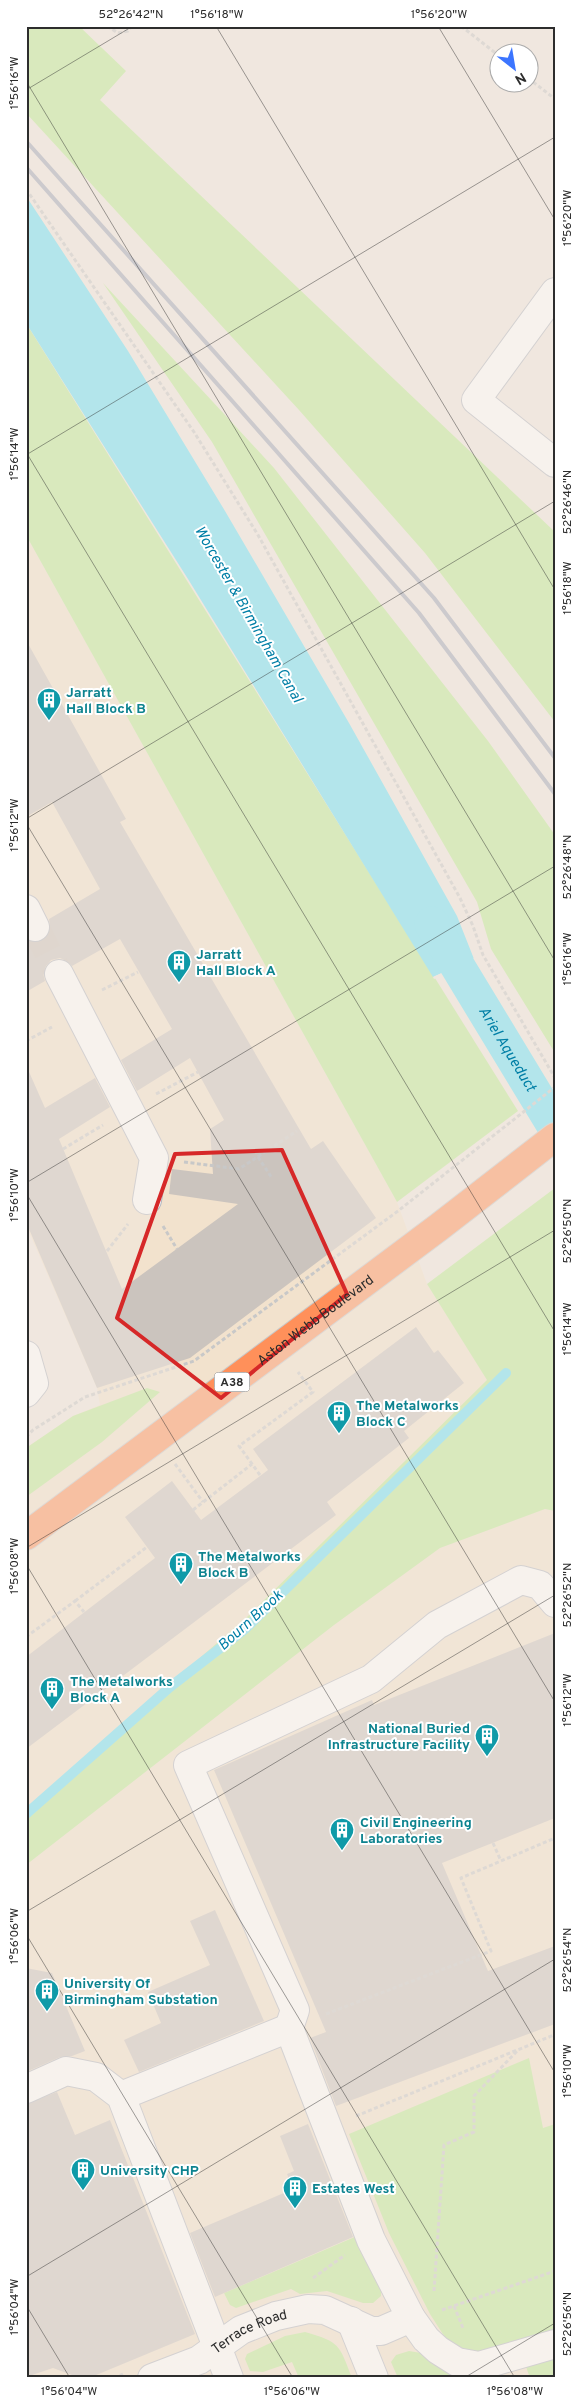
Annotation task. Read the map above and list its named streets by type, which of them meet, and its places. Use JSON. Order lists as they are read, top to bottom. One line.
{"streets":{"highway":["Aston Webb Boulevard","A38"],"street":["Terrace Road"]},"water":["Worcester & Birmingham Canal","Ariel Aqueduct","Bourn Brook"],"places":{"building":["Jarratt Hall Block B","Jarratt Hall Block A","The Metalworks Block C","The Metalworks Block B","The Metalworks Block A","National Buried Infrastructure Facility","Civil Engineering Laboratories","University Of Birmingham Substation","University CHP","Estates West"]},"north":"bottom right","coordinates":["52°26'42\"N","1°56'18\"W","1°56'20\"W","1°56'16\"W","1°56'14\"W","52°26'46\"N","1°56'12\"W","52°26'48\"N","1°56'10\"W","52°26'50\"N","1°56'08\"W","52°26'52\"N","1°56'06\"W","52°26'54\"N","1°56'04\"W","52°26'56\"N"]}
